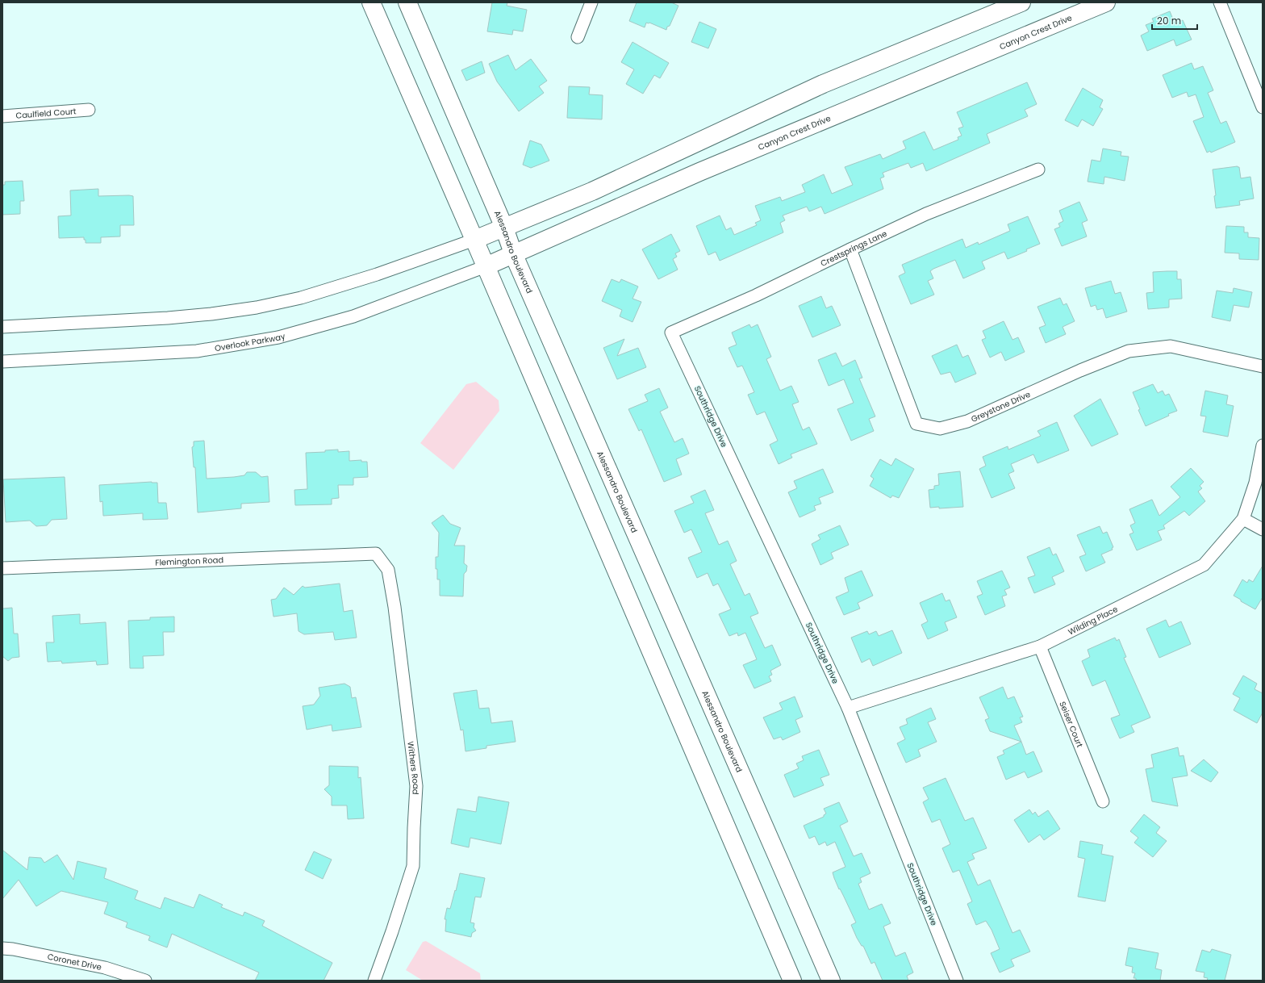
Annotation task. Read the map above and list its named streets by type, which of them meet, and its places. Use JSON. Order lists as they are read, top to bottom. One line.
{"streets":{"main road":["Canyon Crest Drive","Alessandro Boulevard"],"street":["Caulfield Court","Crestsprings Lane","Overlook Parkway","Greystone Drive","Southridge Drive","Flemington Road","Wilding Place","Seiser Court","Withers Road","Coronet Drive"]},"crossings":[["Canyon Crest Drive","Alessandro Boulevard"],["Canyon Crest Drive","Overlook Parkway"],["Crestsprings Lane","Greystone Drive"],["Crestsprings Lane","Southridge Drive"],["Southridge Drive","Wilding Place"],["Flemington Road","Withers Road"],["Wilding Place","Seiser Court"]],"scale_bar":"20 m"}
